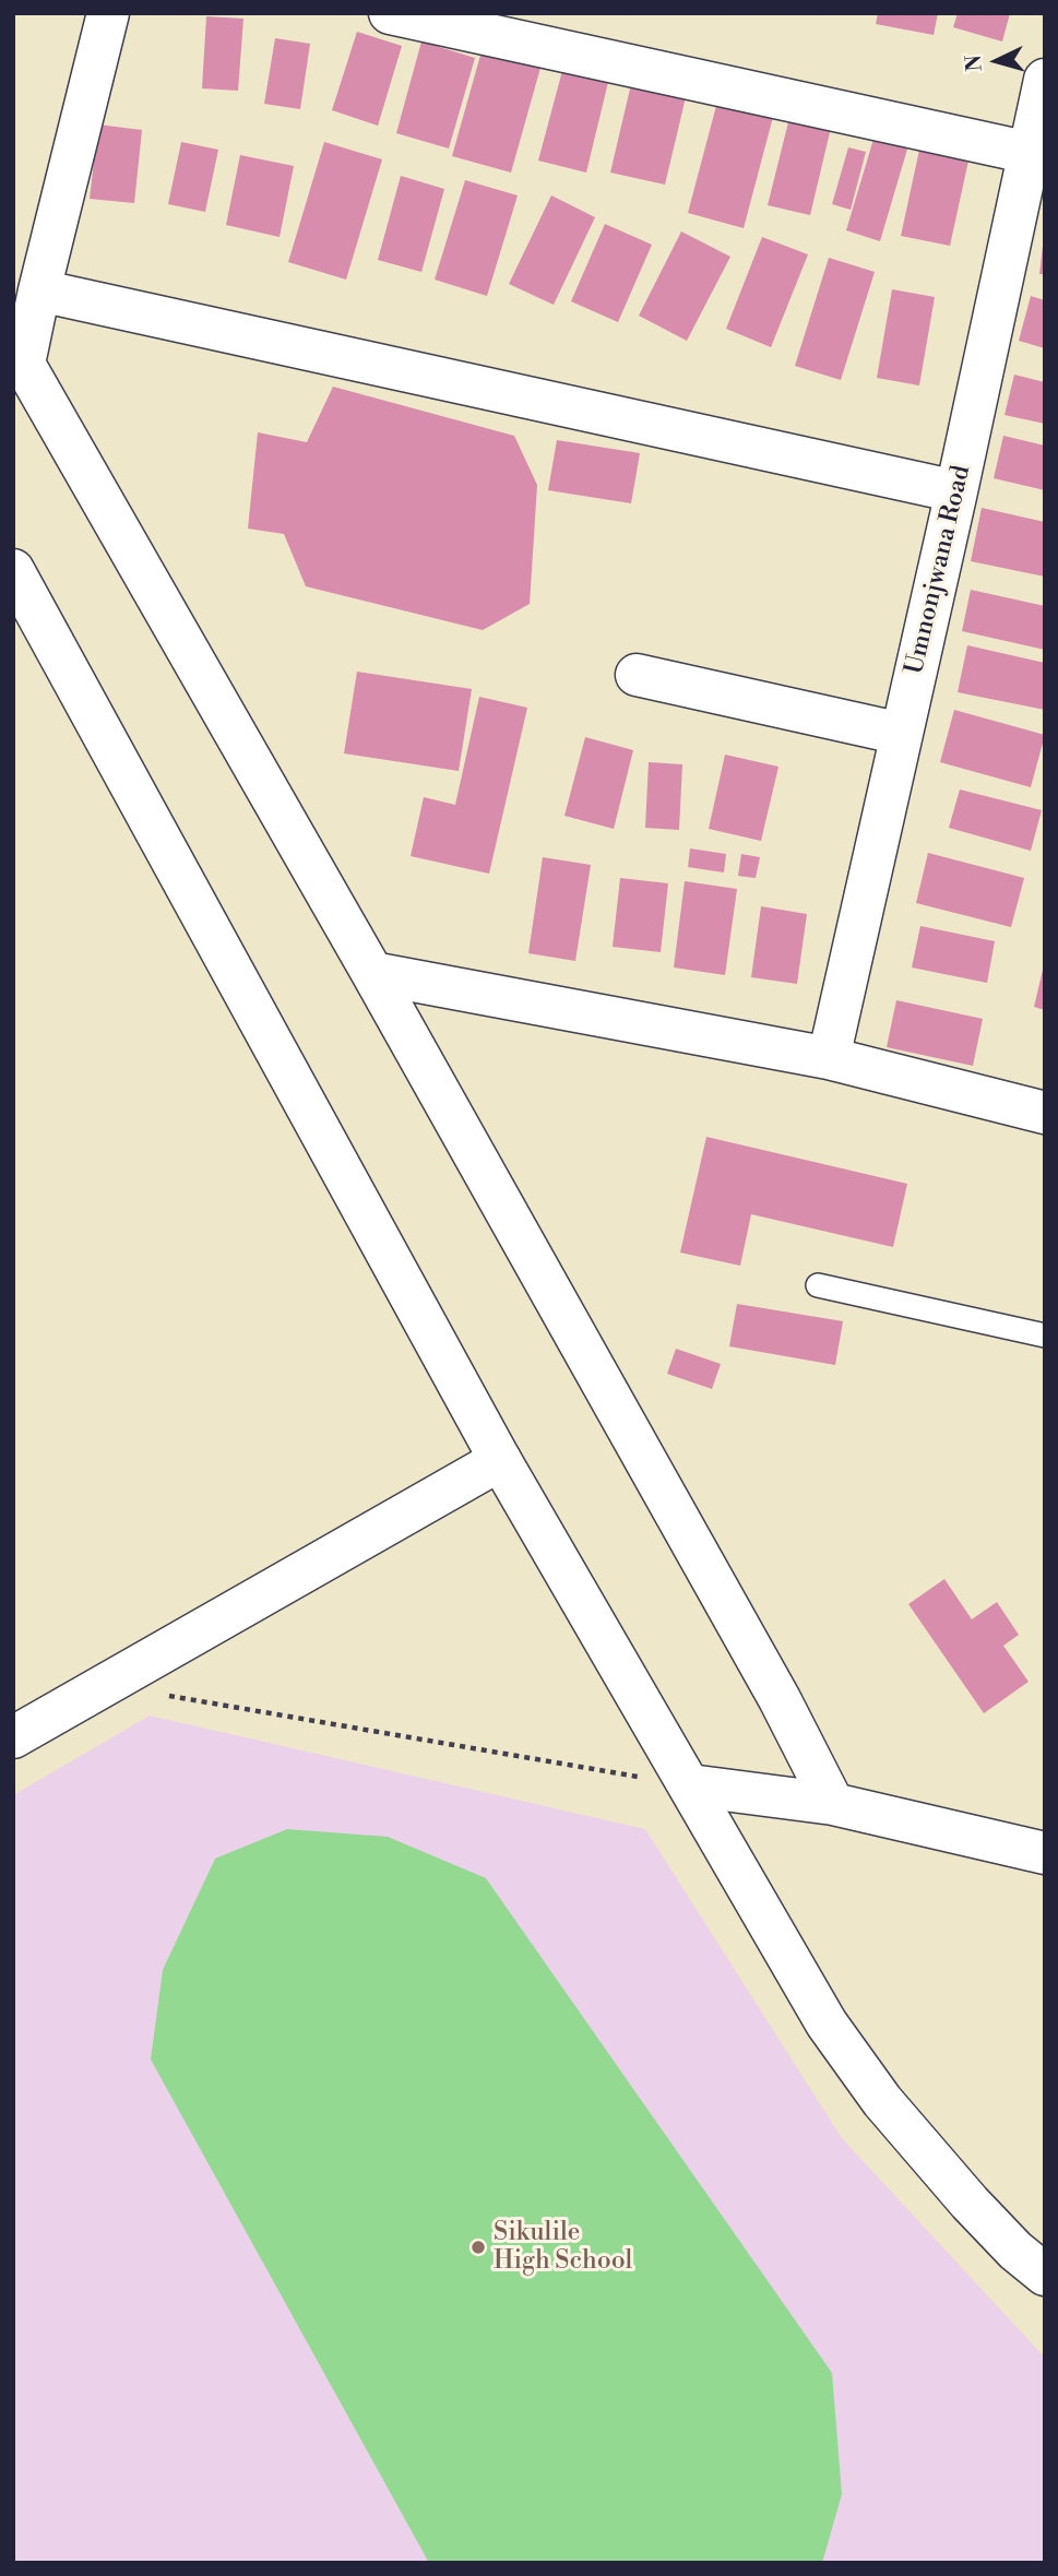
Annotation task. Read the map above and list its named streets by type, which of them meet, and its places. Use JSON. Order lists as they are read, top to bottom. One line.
{"streets":{"street":["Umnonjwana Road"]},"places":["Sikulile High School"],"north":"left"}
